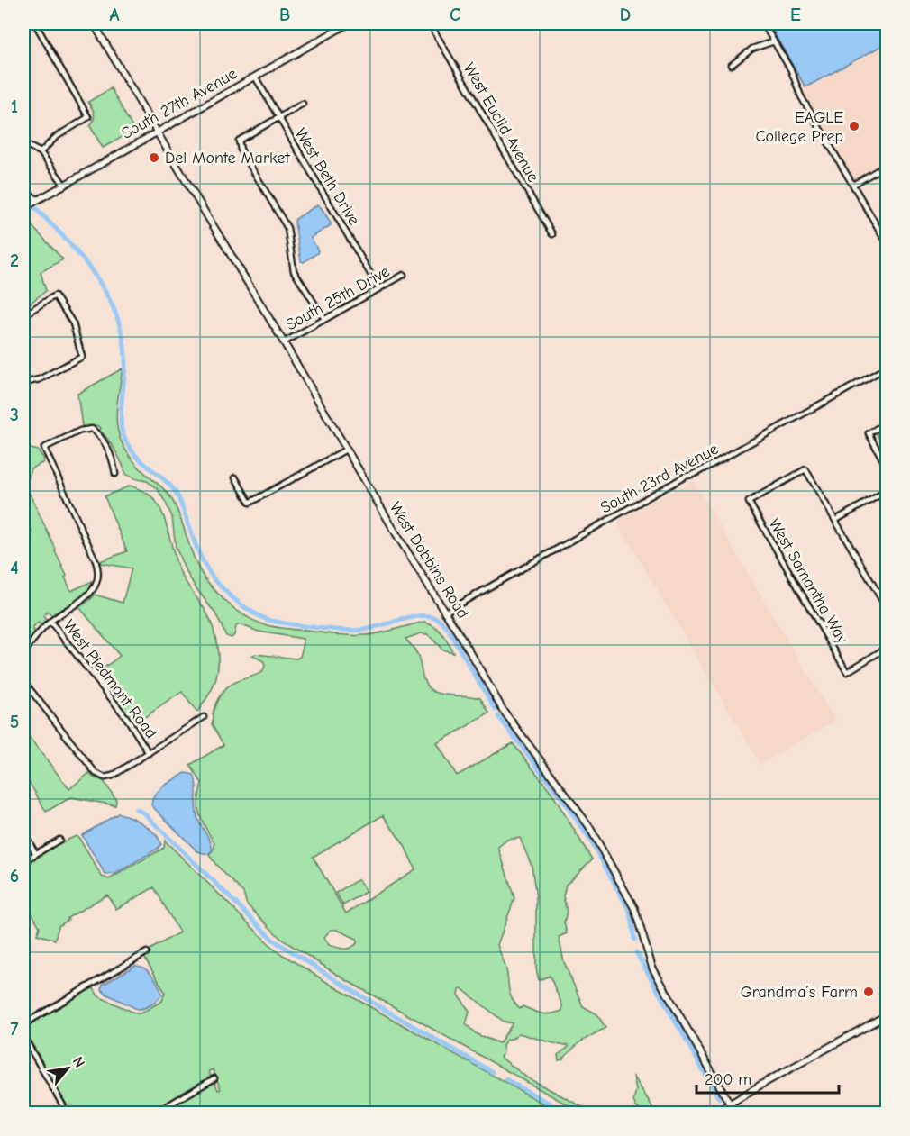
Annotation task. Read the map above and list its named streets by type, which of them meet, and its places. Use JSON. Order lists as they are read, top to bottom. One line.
{"streets":{"main road":["South 27th Avenue","West Dobbins Road"],"street":["West Euclid Avenue","West Beth Drive","South 25th Drive","South 23rd Avenue","West Samantha Way","West Piedmont Road"]},"crossings":[["South 27th Avenue","West Beth Drive"],["South 27th Avenue","West Dobbins Road"],["West Beth Drive","South 25th Drive"],["South 25th Drive","West Dobbins Road"],["South 23rd Avenue","West Dobbins Road"]],"places":["EAGLE College Prep","Del Monte Market","Grandma’s Farm"],"scale_bar":"200 m","north":"top right","grid":{"columns":["A","B","C","D","E"],"rows":["1","2","3","4","5","6","7"]}}
